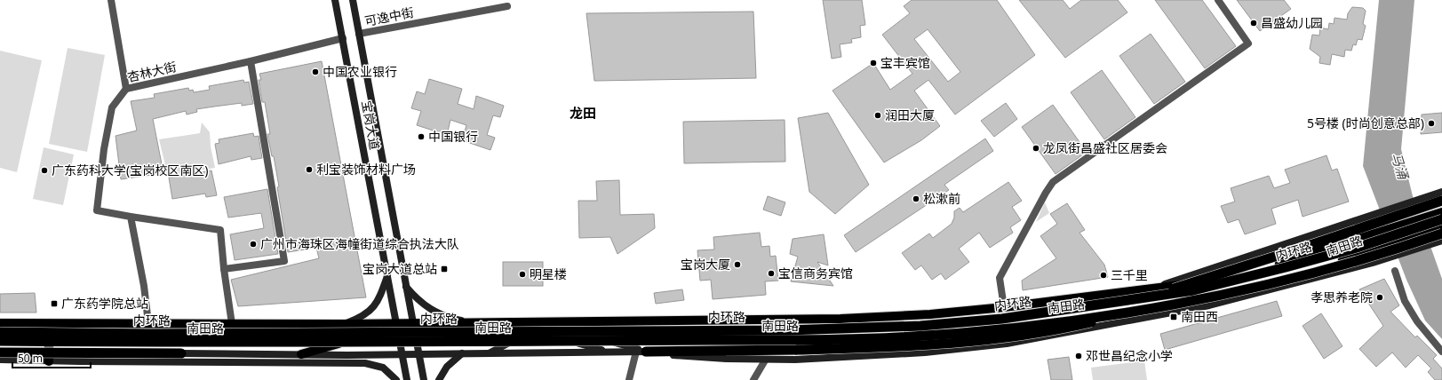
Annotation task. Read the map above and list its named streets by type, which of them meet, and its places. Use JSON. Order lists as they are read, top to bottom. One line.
{"streets":{"highway":["内环路"],"main road":["宝岗大道","南田路"],"street":["可逸中街","杏林大街"]},"crossings":[["可逸中街","宝岗大道"],["杏林大街","宝岗大道"],["宝岗大道","南田路"],["南田路","内环路"]],"districts":["龙田"],"water":["马涌"],"places":{"other":["昌盛幼儿园","宝丰宾馆","中国农业银行","润田大厦","5号楼 (时尚创意总部)","中国银行","龙凤街昌盛社区居委会","利宝装饰材料广场","广东药科大学(宝岗校区南区)","松漱前","广州市海珠区海幢街道综合执法大队","宝岗大厦","宝信商务宾馆","明星楼","三千里","孝思养老院","邓世昌纪念小学"],"transit":["宝岗大道总站","广东药学院总站","南田西"]},"scale_bar":"50 m"}
